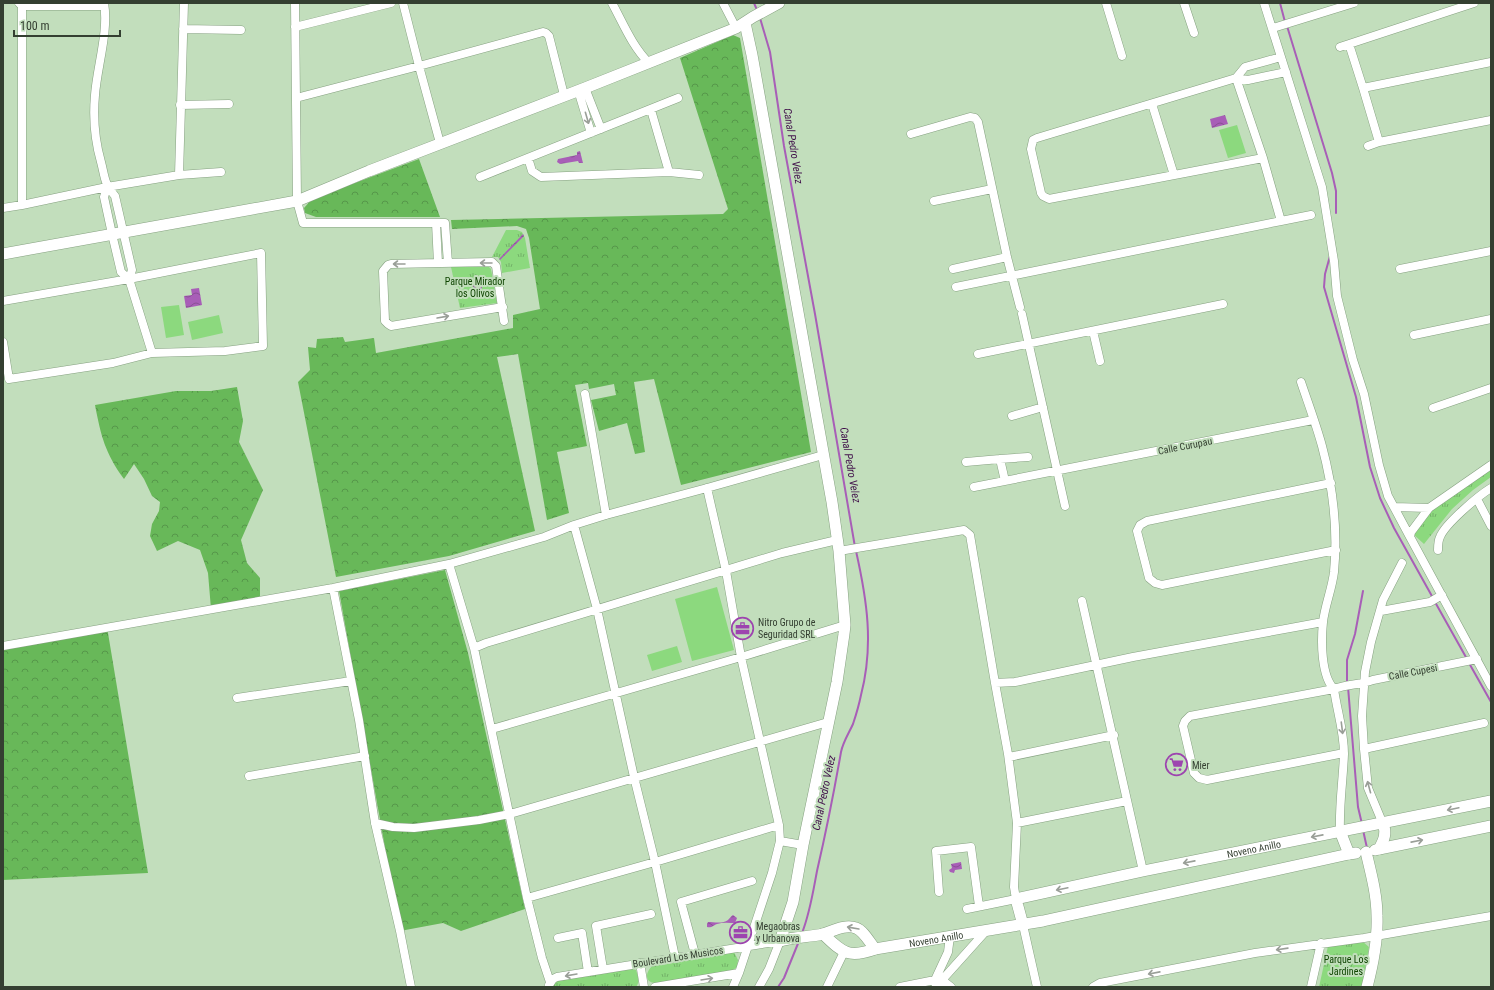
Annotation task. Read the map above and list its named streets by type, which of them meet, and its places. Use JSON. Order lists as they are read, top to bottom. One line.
{"streets":{"street":["Calle Curupau","Calle Cupesi","Noveno Anillo","Boulevard Los Musicos"]},"water":["Canal Pedro Velez"],"parks":["Parque Mirador los Olivos","Parque Los Jardines"],"places":{"office":["Nitro Grupo de Seguridad SRL","Megaobras y Urbanova"],"supermarket":["Mier"]},"scale_bar":"100 m"}
